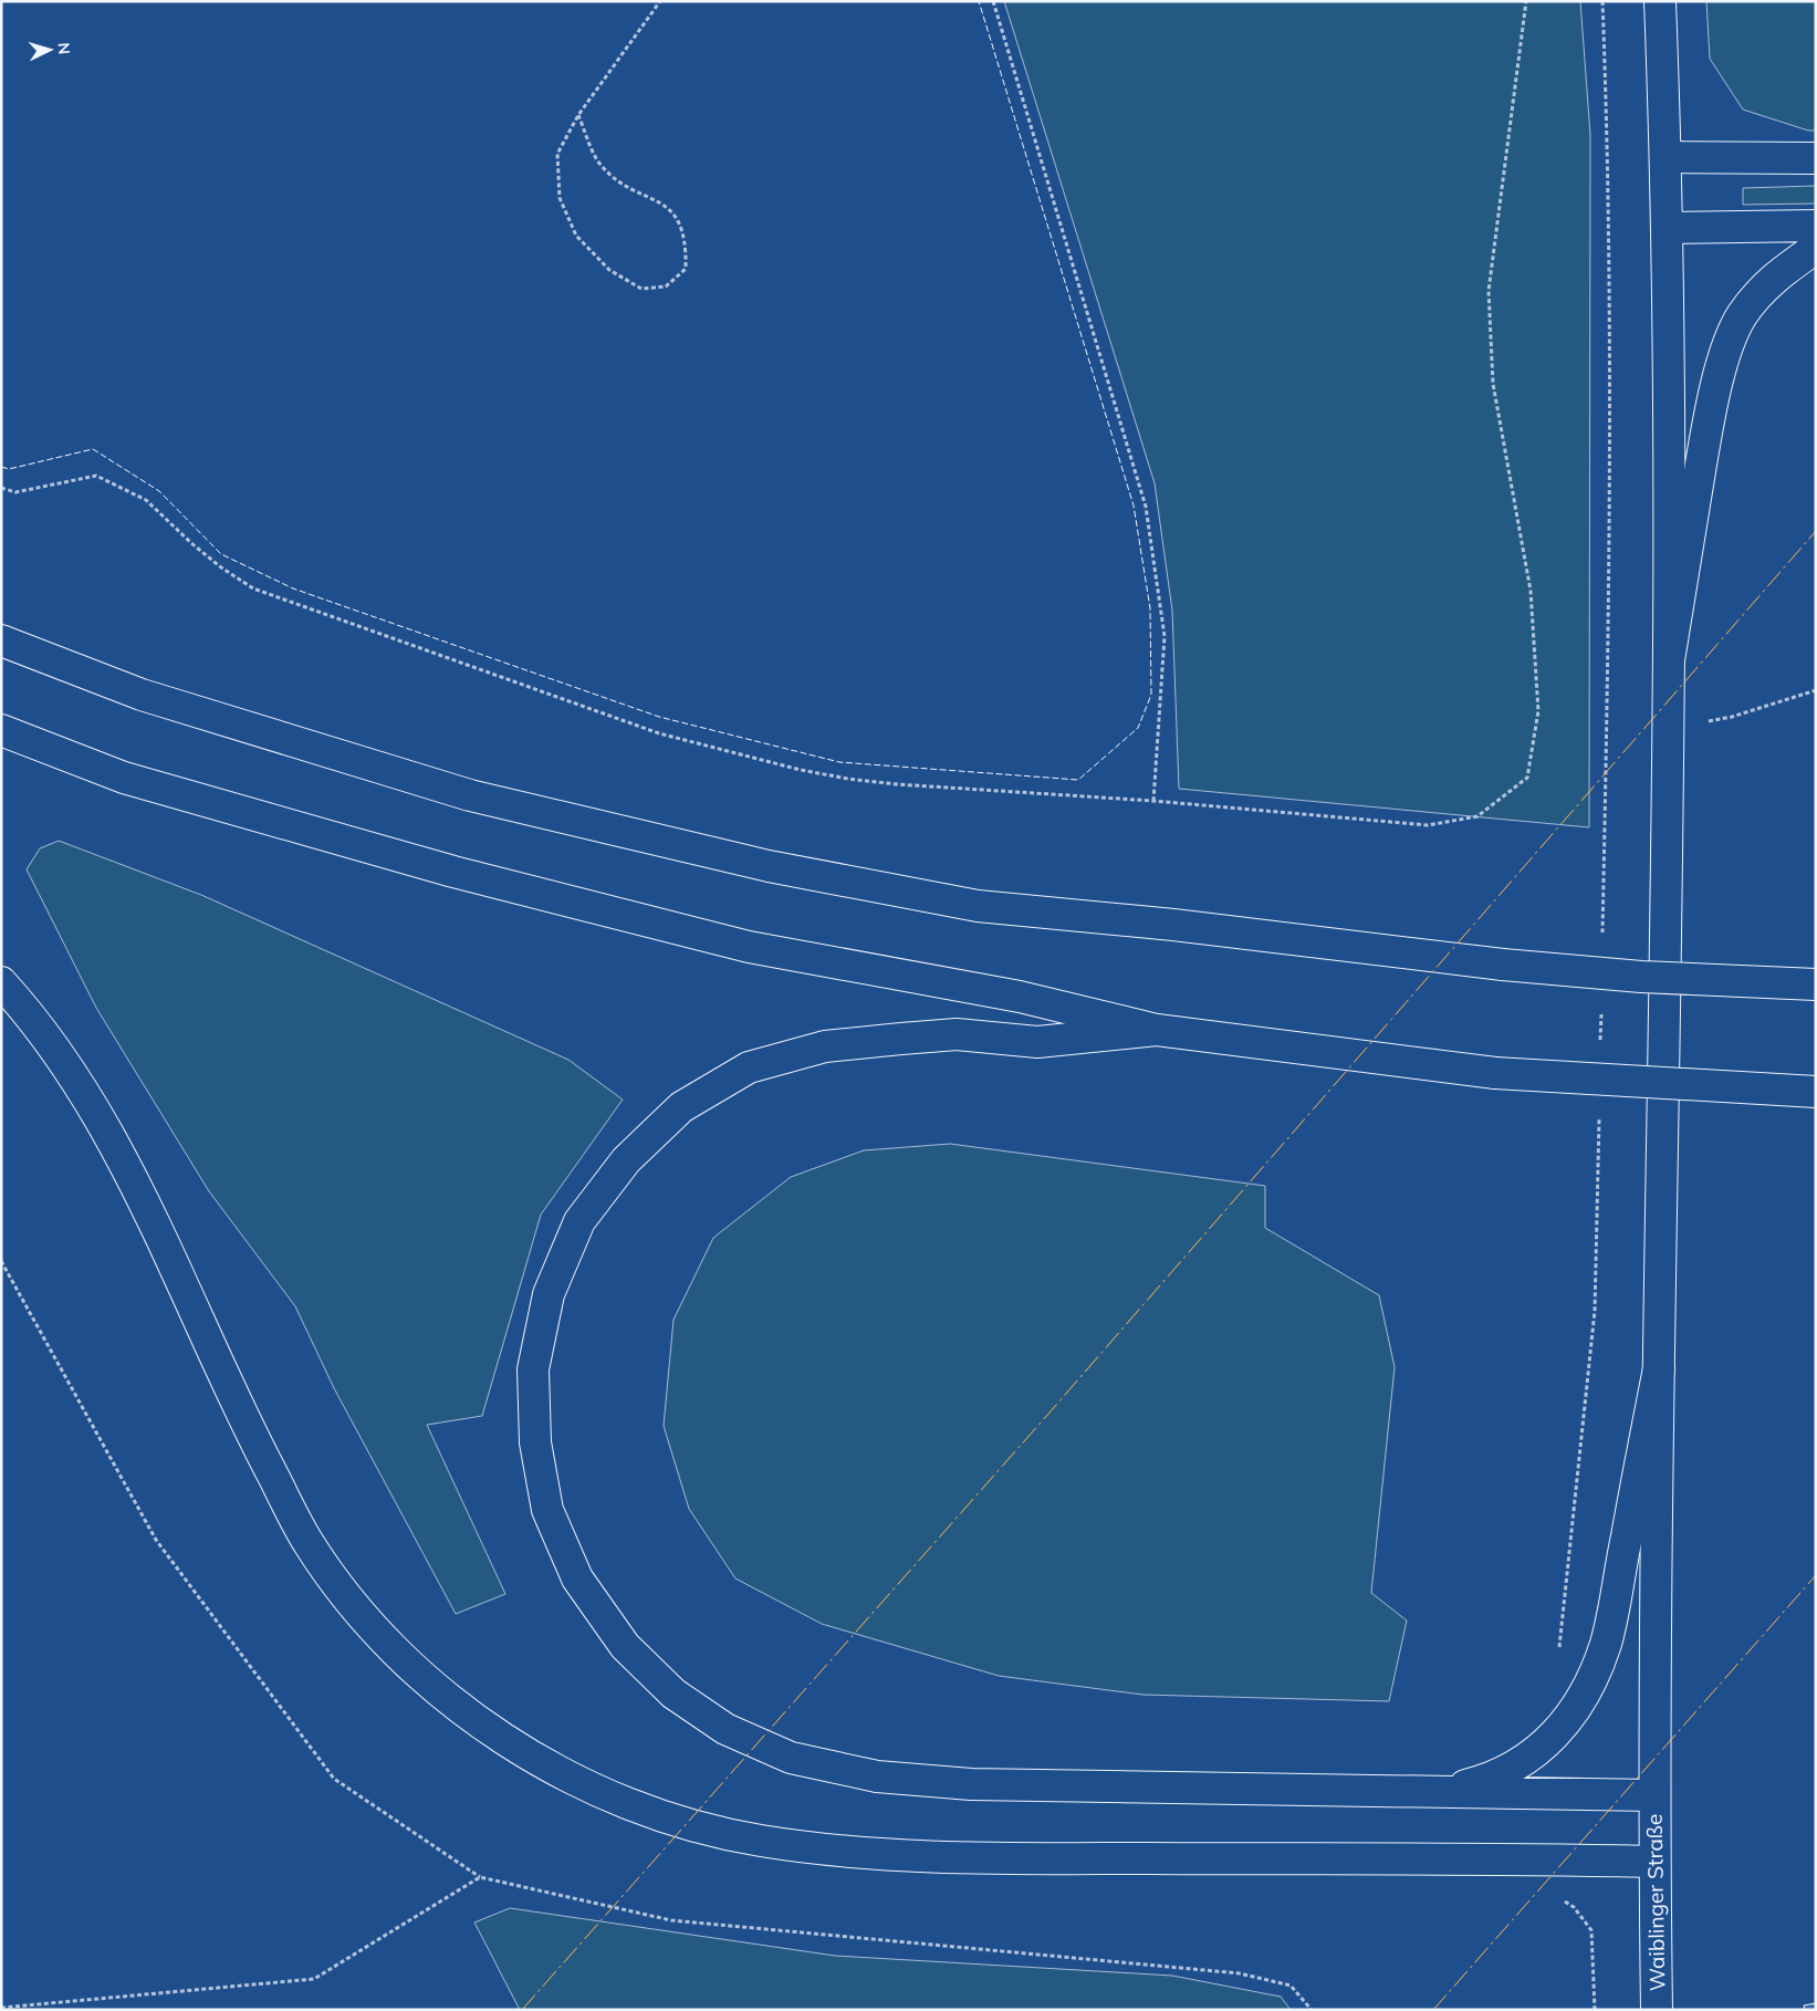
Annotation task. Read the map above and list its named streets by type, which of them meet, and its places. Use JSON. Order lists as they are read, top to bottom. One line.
{"streets":{"main road":["Waiblinger Straße"]},"north":"right"}
